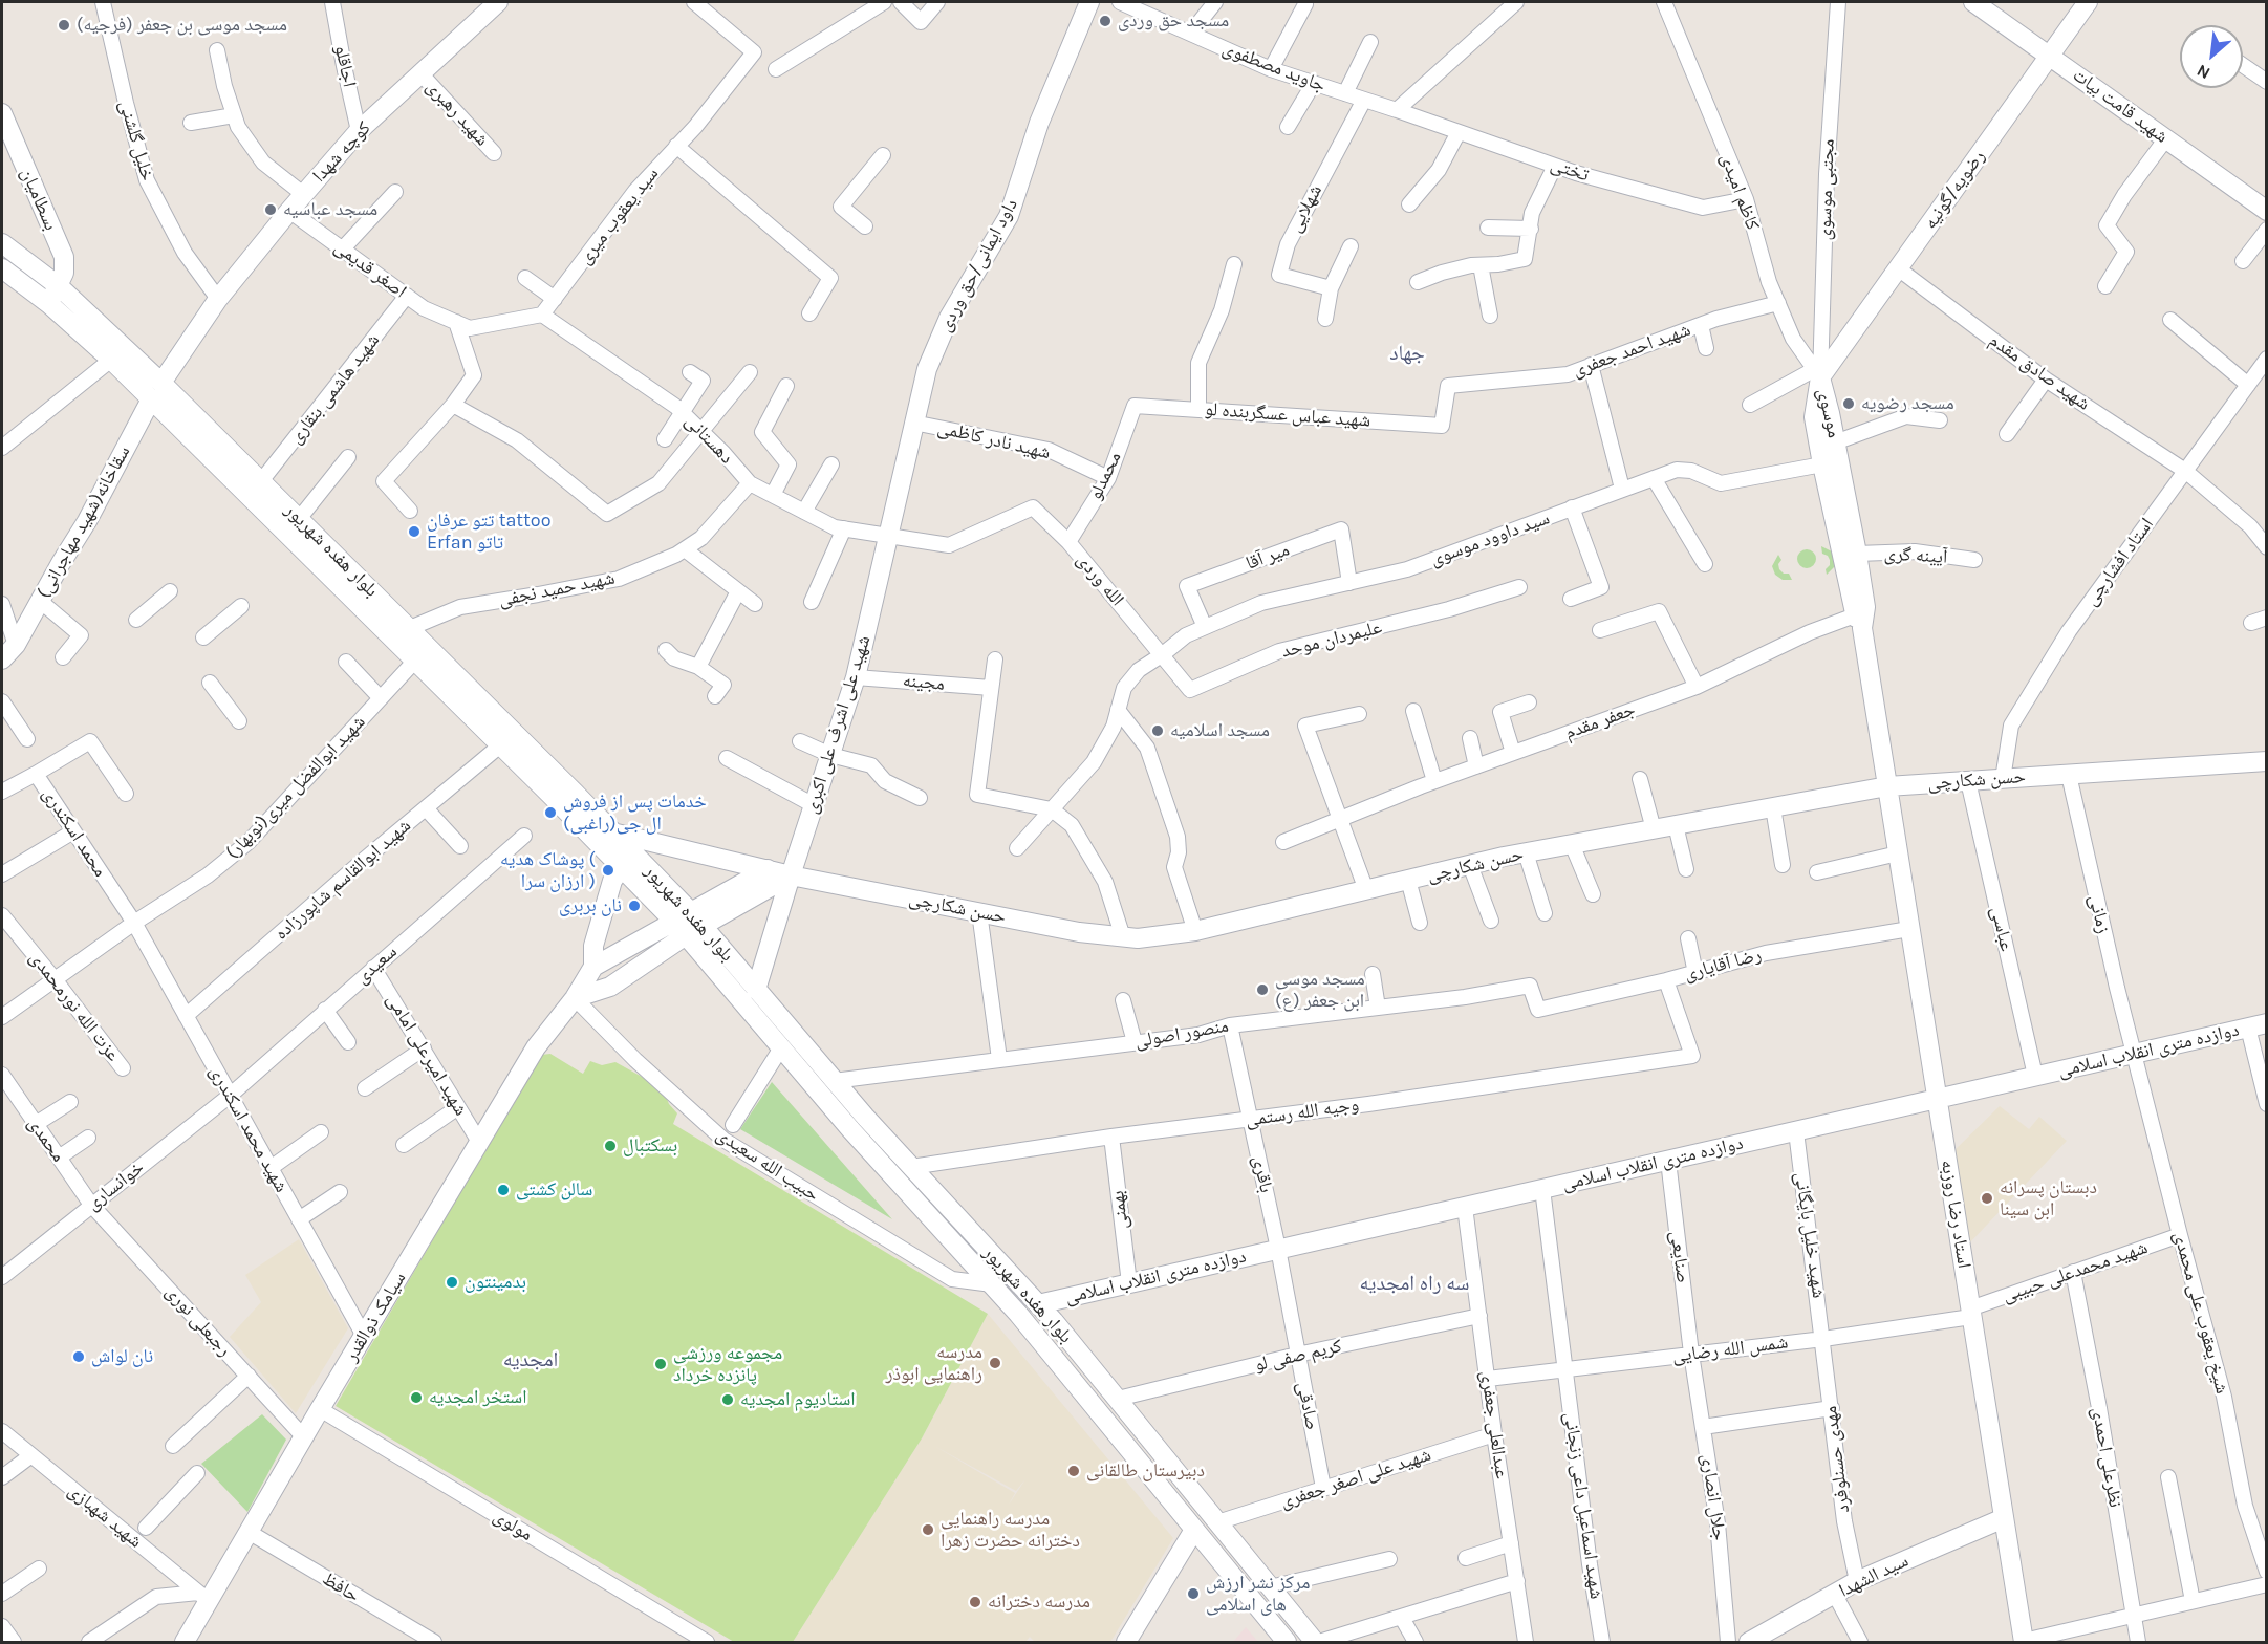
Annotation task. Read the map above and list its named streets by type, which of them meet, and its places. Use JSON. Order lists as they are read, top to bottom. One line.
{"streets":{"street":["اجاقلو","جاوید مصطفوی","شهید قامت بیات","شهید رهبری","خلیل گلشنی","کوچه شهدا","تختی","مجتبی موسوی","رضویه/گونیه","کاظم امیدی","بسطامیان","شهلایی","سید یعقوب میری","داود ایمانی/حق وردی","اصغر قدیمی","شهید احمد جعفری","شهید صادق مقدم","شهید هاشمی بنقاری","موسوی","شهید عباس عسگربنده لو","دهستانی","شهید نادر کاظمی","محمدلو","سقاخانه(شهید مهاجرانی)","سید داوود موسوی","بلوار هفده شهریور","آیینه گری","میر آقا","استاد افشارچی","الله وردی","شهید حمید نجفی","علیمردان موحد","مجینه","جعفر مقدم","شهید علی اشرف علی اکبری","حسن شکارچی","شهید ابوالفضل میری(نوبهار)","محمد اسکندری","شهید ابوالقاسم شاپورزاده","زمانی","عباسی","سعیدی","رضا آقایاری","عزت الله نورمحمدی","منصور اصولی","دوازده متری انقلاب اسلامی","شهید امیرعلی امامی","وجیه الله رستمی","شهید محمد اسکندری","محمدی","حبیب الله سعیدی","باقری","خوانساری","بهمنی","استاد رضا روزبه","شهید خلیل بایگانی","صنایعی","شهید محمدعلی حبیبی","شیخ یعقوب علی محمدی","سیامک ذوالقدر","رجبعلی نوری","شمس الله رضایی","کریم صفی لو","صادقی","عبدالعلی جعفری","نظرعلی احمدی","مهدی حسنلوفرد","شهید علی اصغر جعفری","جلال انصاری","شهید اسماعیل داعی زنجانی","شهید شهبازی","مولوی","سید الشهدا","حافظ"]},"crossings":[["اجاقلو","کوچه شهدا"],["جاوید مصطفوی","تختی"],["جاوید مصطفوی","شهلایی"],["شهید قامت بیات","رضویه/گونیه"],["شهید رهبری","کوچه شهدا"],["خلیل گلشنی","کوچه شهدا"],["کوچه شهدا","اصغر قدیمی"],["کوچه شهدا","بلوار هفده شهریور"],["تختی","کاظم امیدی"],["مجتبی موسوی","رضویه/گونیه"],["مجتبی موسوی","کاظم امیدی"],["مجتبی موسوی","موسوی"],["رضویه/گونیه","کاظم امیدی"],["رضویه/گونیه","شهید صادق مقدم"],["رضویه/گونیه","موسوی"],["کاظم امیدی","شهید احمد جعفری"],["کاظم امیدی","موسوی"],["بسطامیان","بلوار هفده شهریور"],["سید یعقوب میری","دهستانی"],["داود ایمانی/حق وردی","دهستانی"],["داود ایمانی/حق وردی","شهید نادر کاظمی"],["داود ایمانی/حق وردی","شهید علی اشرف علی اکبری"],["اصغر قدیمی","شهید هاشمی بنقاری"],["شهید احمد جعفری","شهید عباس عسگربنده لو"],["شهید صادق مقدم","استاد افشارچی"],["شهید هاشمی بنقاری","بلوار هفده شهریور"],["موسوی","سید داوود موسوی"],["موسوی","آیینه گری"],["موسوی","جعفر مقدم"],["موسوی","حسن شکارچی"],["موسوی","استاد رضا روزبه"],["شهید عباس عسگربنده لو","محمدلو"],["دهستانی","الله وردی"],["دهستانی","شهید حمید نجفی"],["دهستانی","شهید علی اشرف علی اکبری"],["شهید نادر کاظمی","محمدلو"],["محمدلو","الله وردی"],["سقاخانه(شهید مهاجرانی)","بلوار هفده شهریور"],["سید داوود موسوی","میر آقا"],["سید داوود موسوی","الله وردی"],["سید داوود موسوی","علیمردان موحد"],["بلوار هفده شهریور","شهید حمید نجفی"],["بلوار هفده شهریور","شهید علی اشرف علی اکبری"],["بلوار هفده شهریور","حسن شکارچی"],["بلوار هفده شهریور","شهید ابوالفضل میری(نوبهار)"],["بلوار هفده شهریور","شهید ابوالقاسم شاپورزاده"],["بلوار هفده شهریور","منصور اصولی"],["بلوار هفده شهریور","دوازده متری انقلاب اسلامی"],["بلوار هفده شهریور","وجیه الله رستمی"],["بلوار هفده شهریور","حبیب الله سعیدی"],["بلوار هفده شهریور","سیامک ذوالقدر"],["بلوار هفده شهریور","کریم صفی لو"],["بلوار هفده شهریور","شهید علی اصغر جعفری"],["استاد افشارچی","حسن شکارچی"],["الله وردی","علیمردان موحد"],["مجینه","شهید علی اشرف علی اکبری"],["شهید علی اشرف علی اکبری","حسن شکارچی"],["حسن شکارچی","زمانی"],["حسن شکارچی","عباسی"],["حسن شکارچی","استاد رضا روزبه"],["شهید ابوالفضل میری(نوبهار)","محمد اسکندری"],["شهید ابوالفضل میری(نوبهار)","عزت الله نورمحمدی"],["شهید ابوالفضل میری(نوبهار)","شهید محمد اسکندری"],["محمد اسکندری","شهید محمد اسکندری"],["شهید ابوالقاسم شاپورزاده","شهید محمد اسکندری"],["زمانی","دوازده متری انقلاب اسلامی"],["زمانی","شیخ یعقوب علی محمدی"],["عباسی","دوازده متری انقلاب اسلامی"],["سعیدی","شهید امیرعلی امامی"],["سعیدی","شهید محمد اسکندری"],["سعیدی","خوانساری"],["رضا آقایاری","منصور اصولی"],["رضا آقایاری","وجیه الله رستمی"],["رضا آقایاری","استاد رضا روزبه"],["منصور اصولی","باقری"],["دوازده متری انقلاب اسلامی","باقری"],["دوازده متری انقلاب اسلامی","بهمنی"],["دوازده متری انقلاب اسلامی","استاد رضا روزبه"],["دوازده متری انقلاب اسلامی","شهید خلیل بایگانی"],["دوازده متری انقلاب اسلامی","صنایعی"],["دوازده متری انقلاب اسلامی","شیخ یعقوب علی محمدی"],["دوازده متری انقلاب اسلامی","صادقی"],["دوازده متری انقلاب اسلامی","عبدالعلی جعفری"],["دوازده متری انقلاب اسلامی","شهید اسماعیل داعی زنجانی"],["شهید امیرعلی امامی","سیامک ذوالقدر"],["وجیه الله رستمی","باقری"],["وجیه الله رستمی","بهمنی"],["شهید محمد اسکندری","خوانساری"],["شهید محمد اسکندری","سیامک ذوالقدر"],["محمدی","خوانساری"],["محمدی","رجبعلی نوری"],["حبیب الله سعیدی","سیامک ذوالقدر"],["باقری","صادقی"],["خوانساری","رجبعلی نوری"],["استاد رضا روزبه","شهید محمدعلی حبیبی"],["استاد رضا روزبه","شمس الله رضایی"],["استاد رضا روزبه","سید الشهدا"],["شهید خلیل بایگانی","شمس الله رضایی"],["شهید خلیل بایگانی","مهدی حسنلوفرد"],["صنایعی","شمس الله رضایی"],["صنایعی","جلال انصاری"],["شهید محمدعلی حبیبی","شیخ یعقوب علی محمدی"],["شهید محمدعلی حبیبی","شمس الله رضایی"],["شهید محمدعلی حبیبی","نظرعلی احمدی"],["سیامک ذوالقدر","رجبعلی نوری"],["سیامک ذوالقدر","شهید شهبازی"],["سیامک ذوالقدر","مولوی"],["سیامک ذوالقدر","حافظ"],["شمس الله رضایی","عبدالعلی جعفری"],["شمس الله رضایی","مهدی حسنلوفرد"],["شمس الله رضایی","جلال انصاری"],["شمس الله رضایی","شهید اسماعیل داعی زنجانی"],["کریم صفی لو","صادقی"],["کریم صفی لو","عبدالعلی جعفری"],["صادقی","شهید علی اصغر جعفری"],["عبدالعلی جعفری","شهید علی اصغر جعفری"],["مهدی حسنلوفرد","سید الشهدا"]],"districts":["جهاد","سه راه امجدیه","امجدیه"],"places":["مسجد حق وردی","مسجد موسی بن جعفر (فرجیه)","مسجد عباسیه","مسجد رضویه","تتو عرفان tattoo Erfan تاتو","مسجد اسلامیه","خدمات پس از فروش ال جی(راغبی)","پوشاک هدیه ( ارزان سرا )","نان بربری","مسجد موسی ابن جعفر (ع)","بسکتبال","سالن کشتی","دبستان پسرانه ابن سینا","بدمینتون","نان لواش","مدرسه راهنمایی ابوذر","مجموعه ورزشی پانزده خرداد","استخر امجدیه","استادیوم امجدیه","دبیرستان طالقانی","مدرسه راهنمایی دخترانه حضرت زهرا","مرکز نشر ارزش های اسلامی","مدرسه دخترانه"],"north":"bottom left"}
